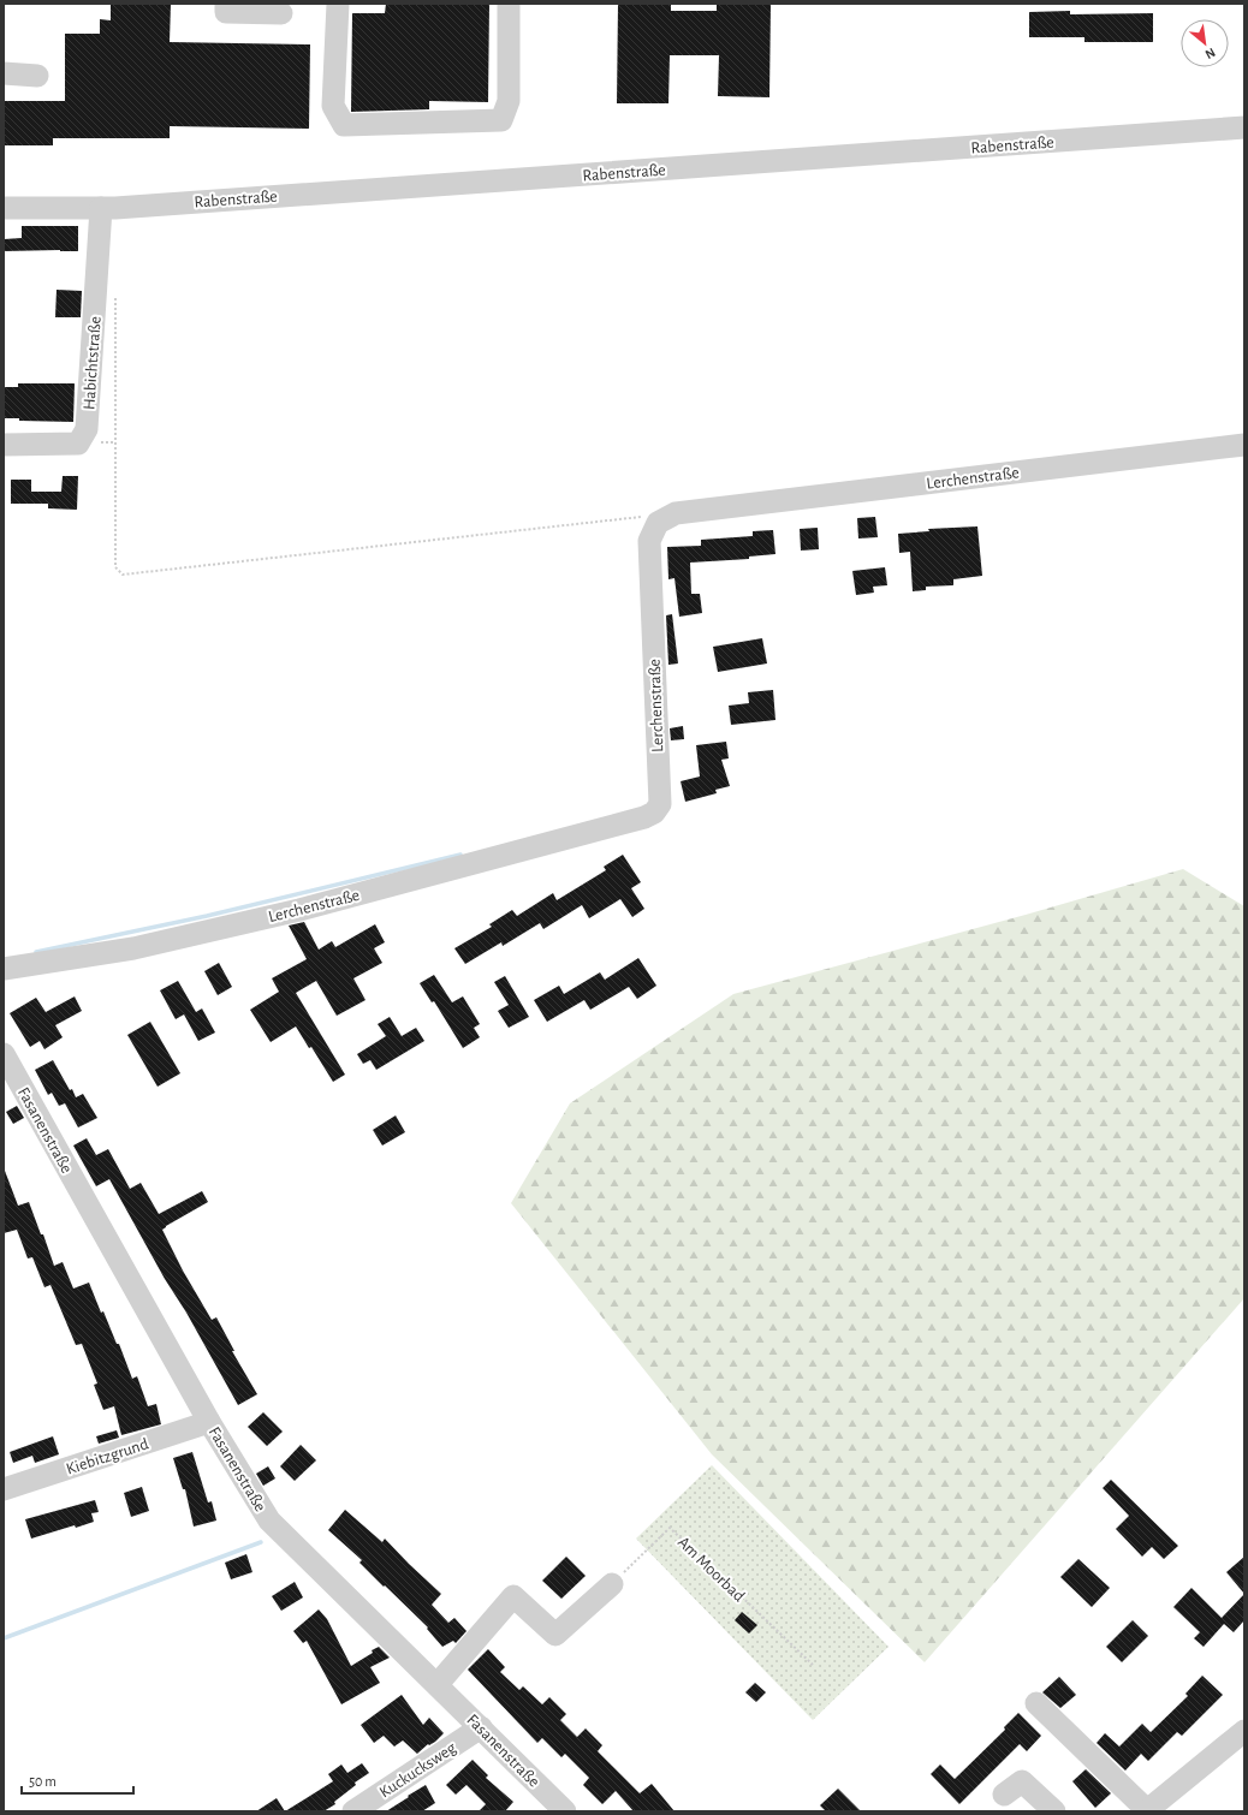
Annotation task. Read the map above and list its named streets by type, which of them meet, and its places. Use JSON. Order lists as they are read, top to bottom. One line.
{"streets":{"street":["Rabenstraße","Habichtstraße","Lerchenstraße","Fasanenstraße","Kiebitzgrund","Kuckucksweg"],"path":["Am Moorbad"]},"crossings":[["Rabenstraße","Habichtstraße"],["Fasanenstraße","Kiebitzgrund"],["Fasanenstraße","Kuckucksweg"]],"scale_bar":"50 m","north":"bottom right"}
